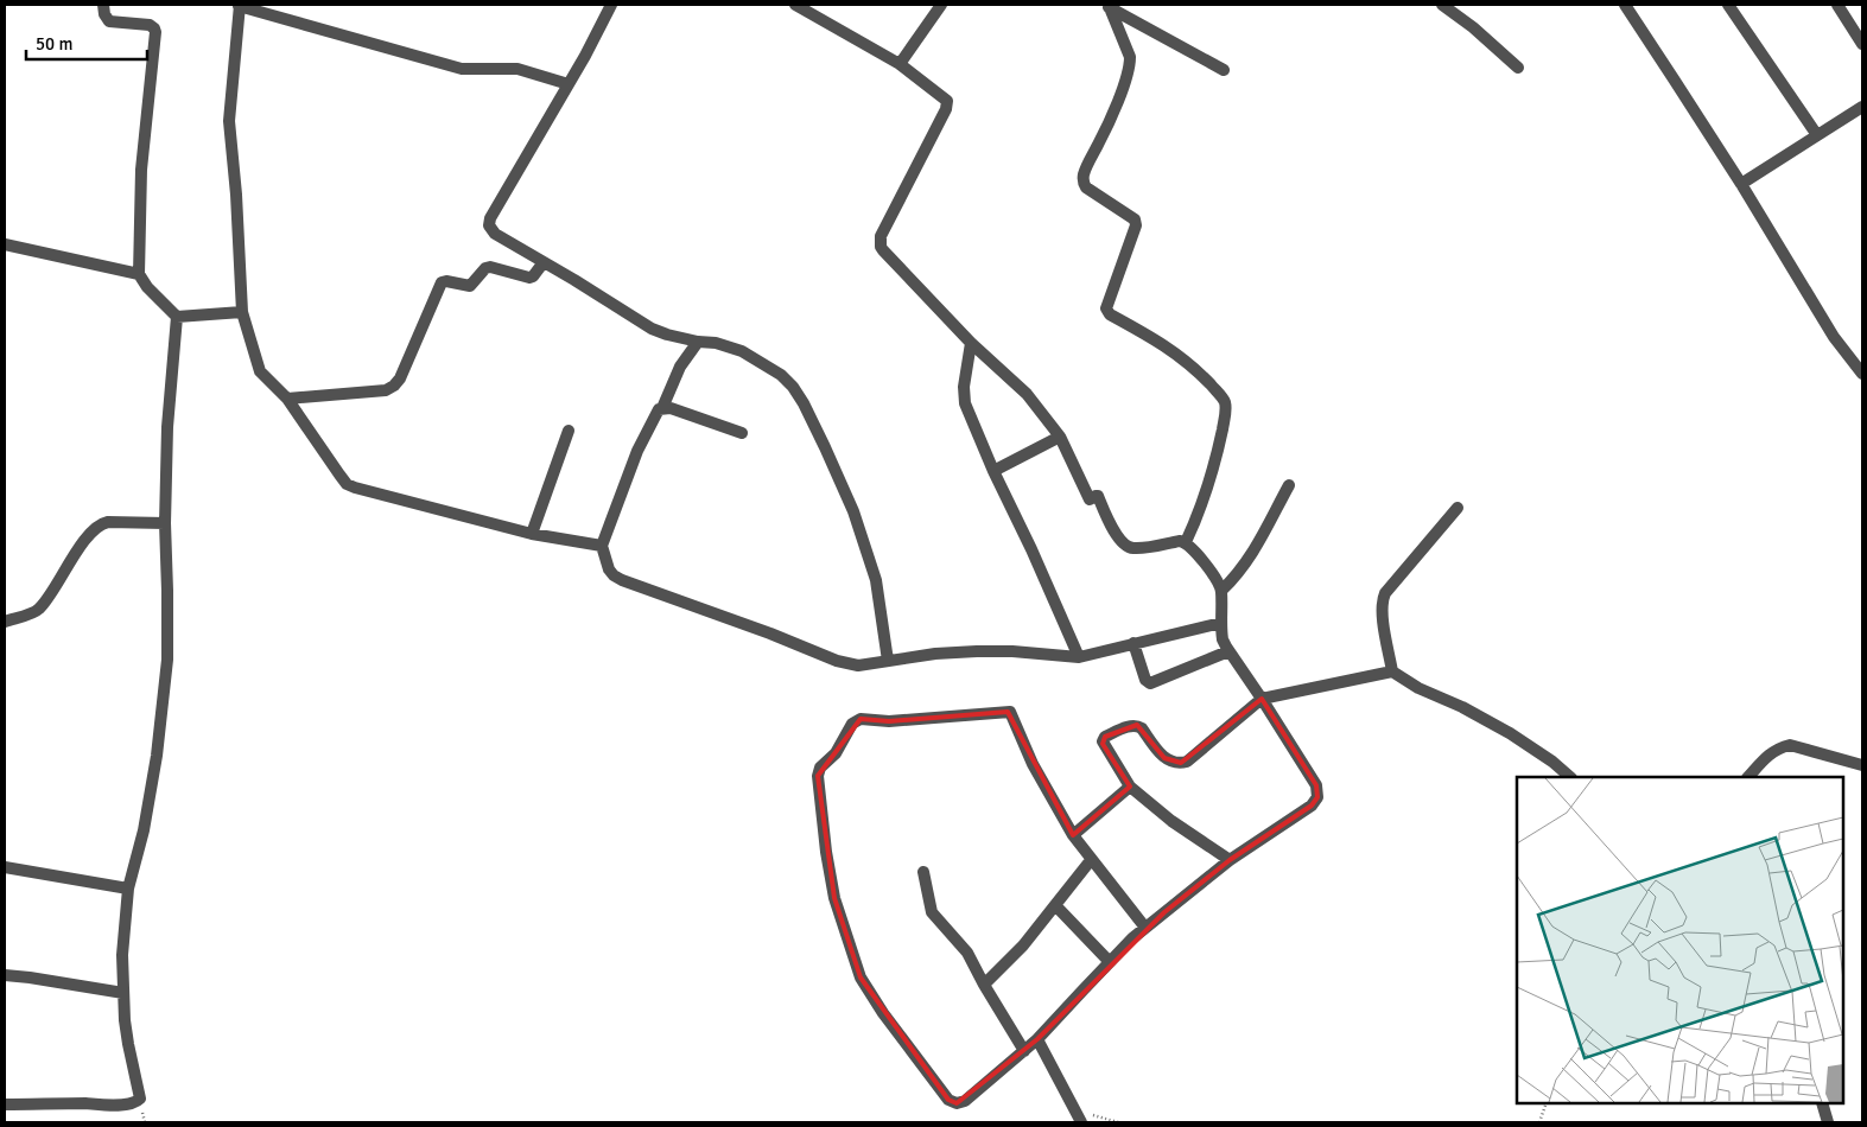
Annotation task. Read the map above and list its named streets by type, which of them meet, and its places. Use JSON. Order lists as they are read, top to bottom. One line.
{"scale_bar":"50 m"}
